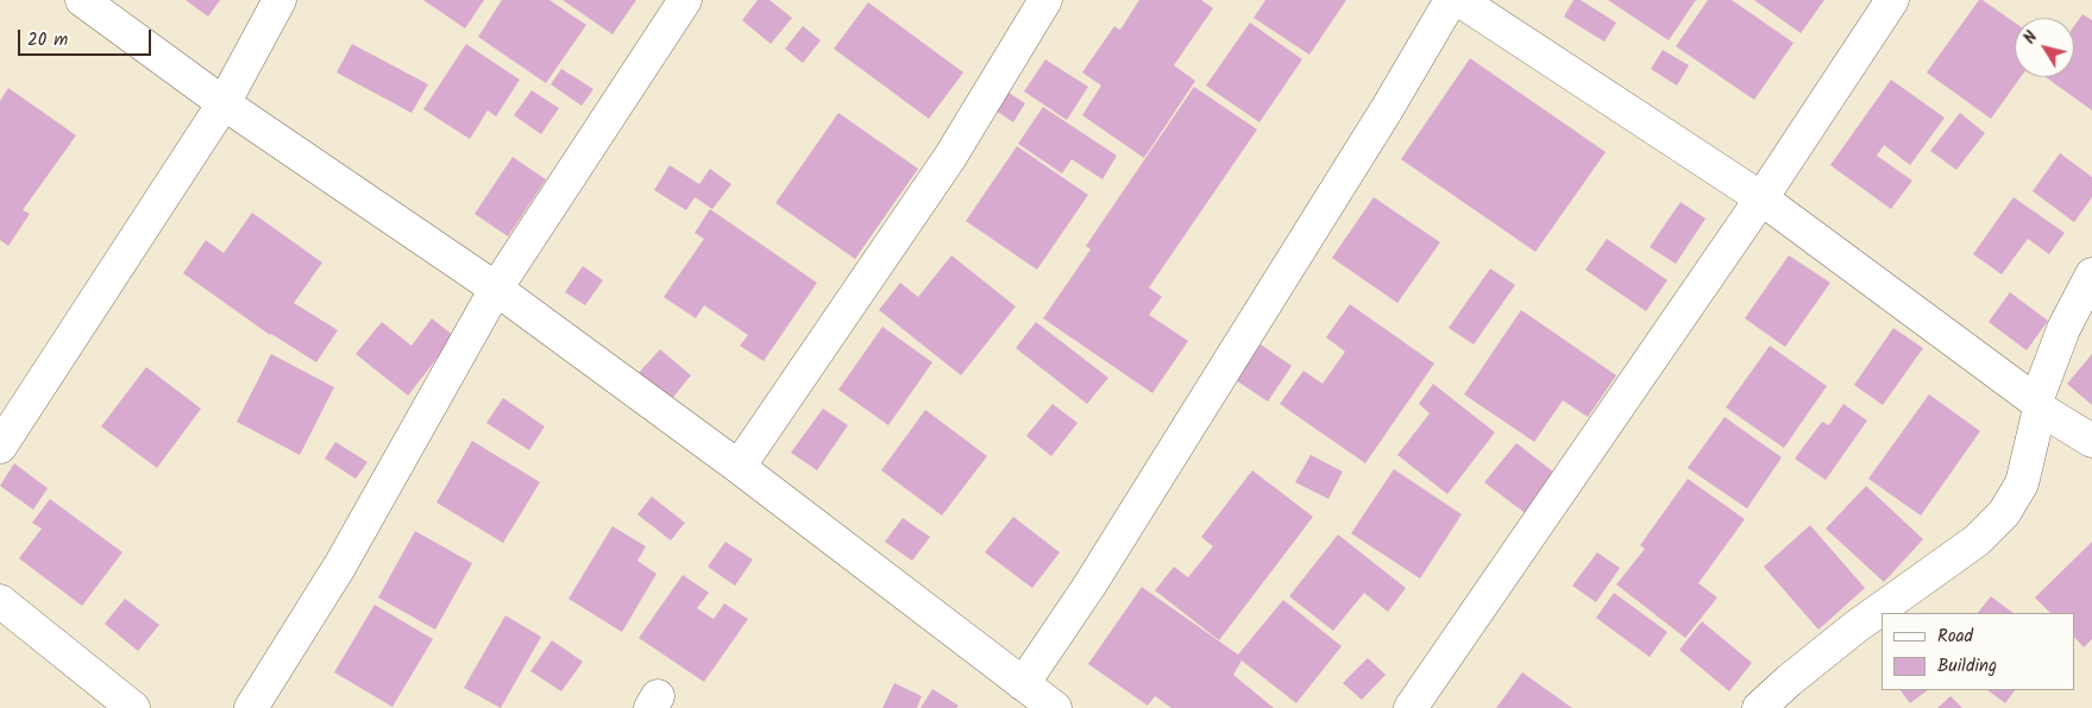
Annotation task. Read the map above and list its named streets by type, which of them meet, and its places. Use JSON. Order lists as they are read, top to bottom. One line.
{"legend":["Road","Building"],"scale_bar":"20 m","north":"top left"}
